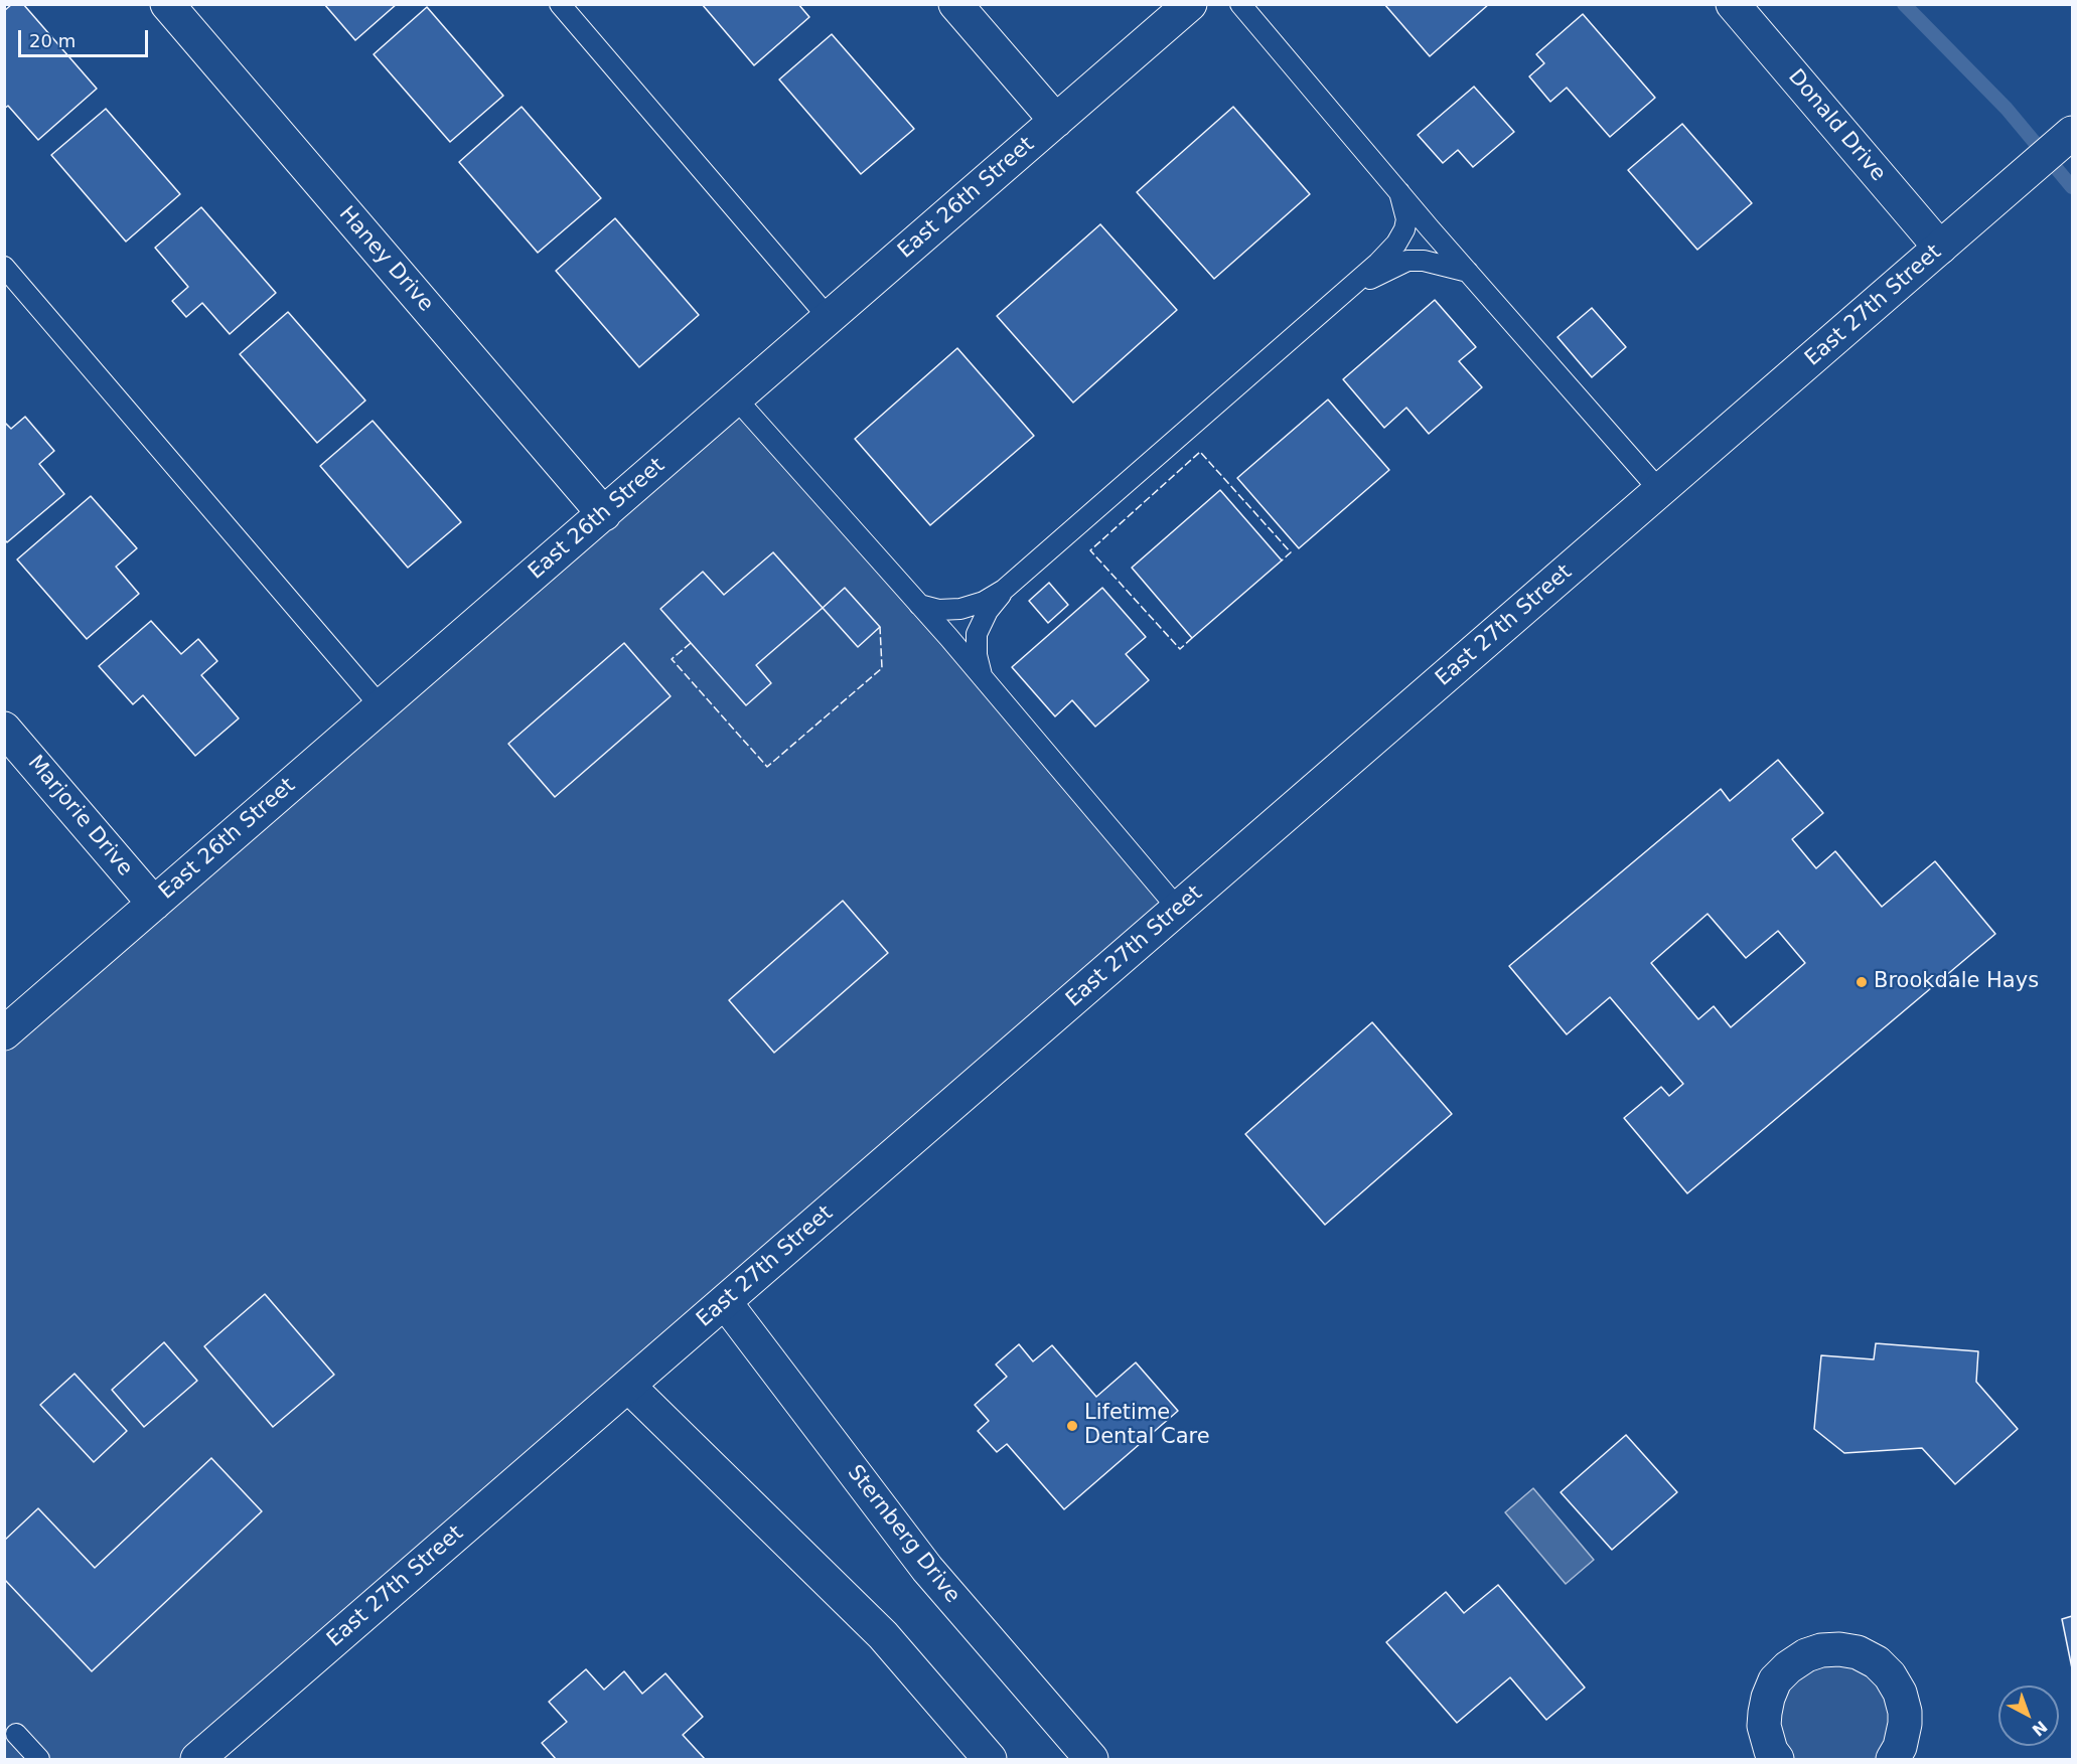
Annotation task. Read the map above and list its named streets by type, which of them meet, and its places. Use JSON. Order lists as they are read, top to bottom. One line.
{"streets":{"street":["Donald Drive","East 26th Street","Haney Drive","East 27th Street","Marjorie Drive","Sternberg Drive"]},"crossings":[["Donald Drive","East 27th Street"],["East 26th Street","Haney Drive"],["East 26th Street","Marjorie Drive"],["East 27th Street","Sternberg Drive"]],"places":["Brookdale Hays","Lifetime Dental Care"],"scale_bar":"20 m","north":"bottom right"}
